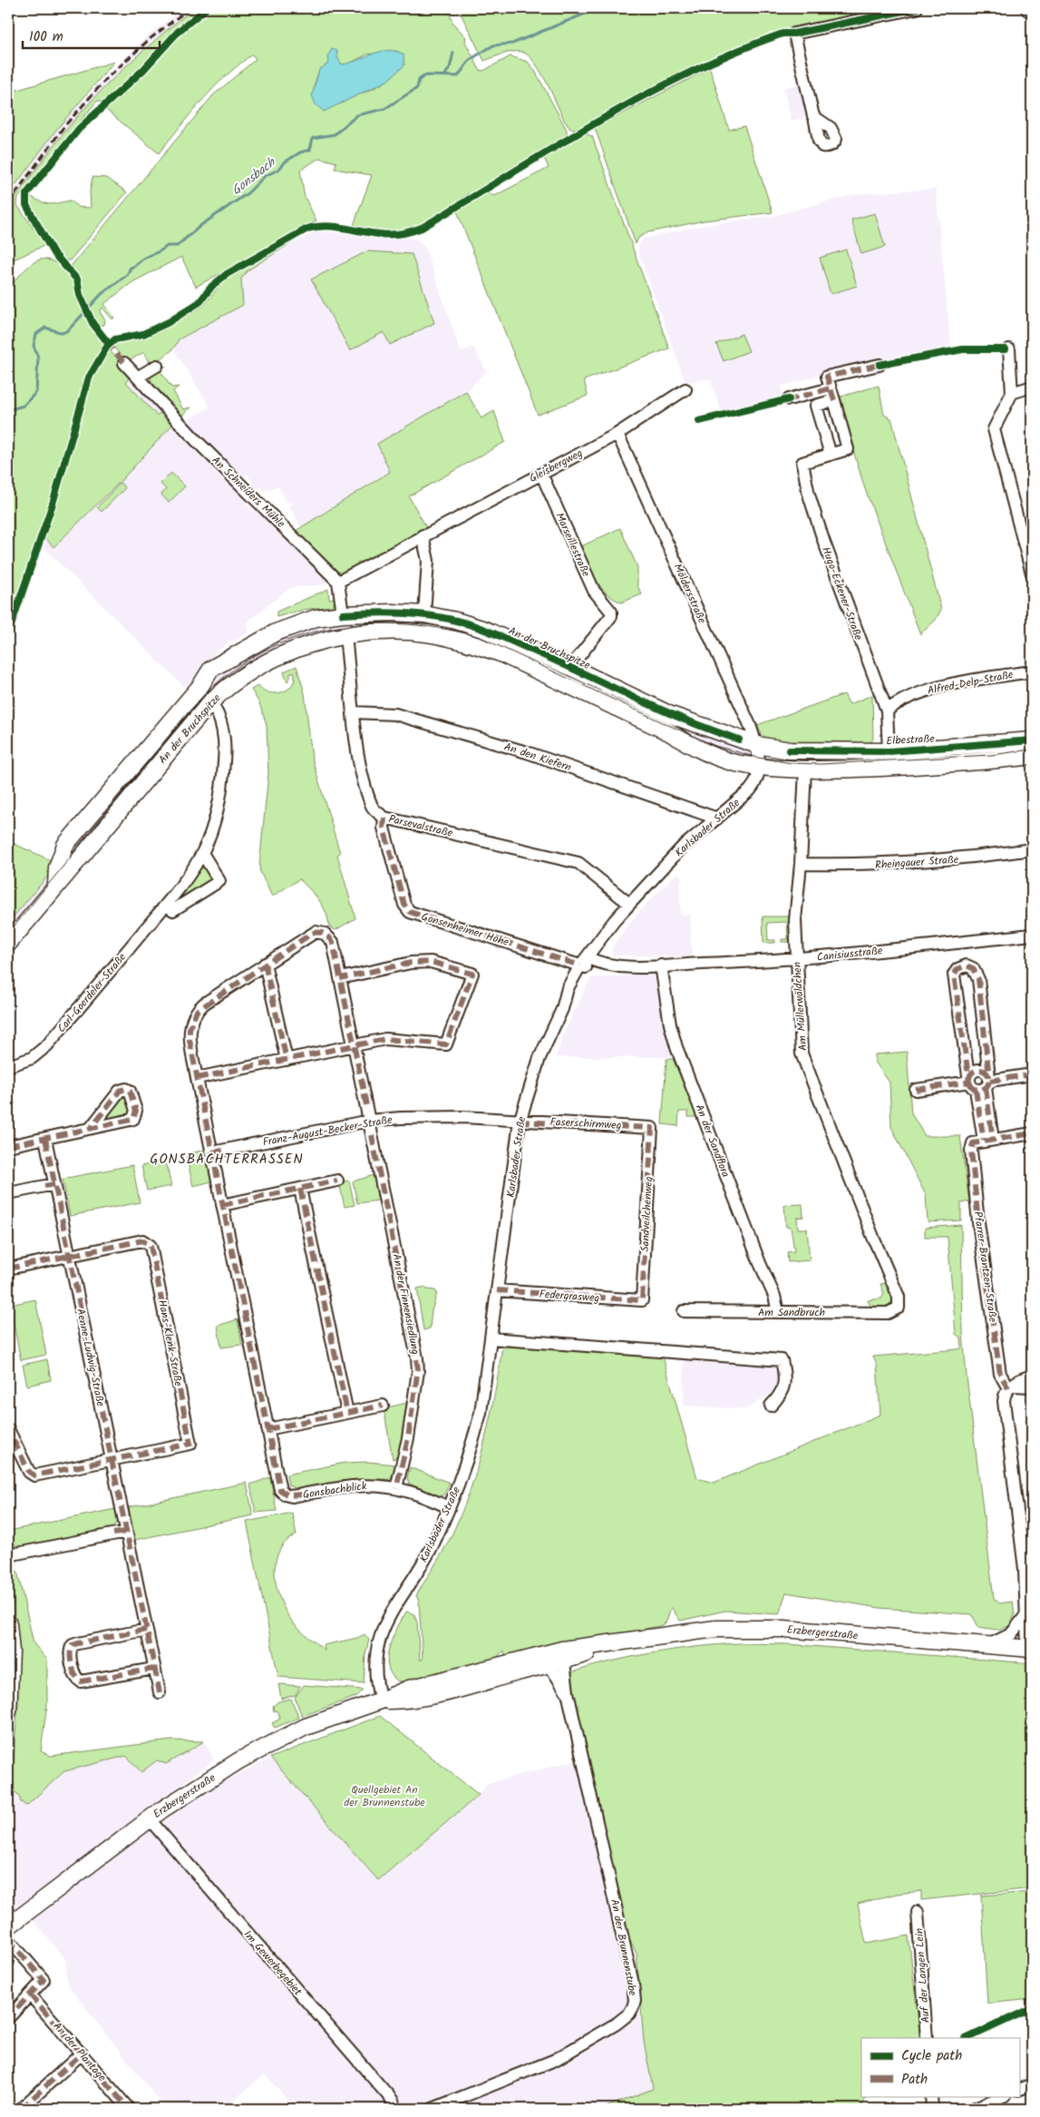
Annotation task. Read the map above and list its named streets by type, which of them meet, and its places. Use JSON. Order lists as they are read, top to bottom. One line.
{"streets":{"main road":["An der Bruchspitze","Elbestraße","Erzbergerstraße"],"street":["Gleisbergweg","An Schneiders Mühle","Marseillestraße","Möldersstraße","Hugo-Eckener-Straße","Alfred-Delp-Straße","An den Kiefern","Parsevalstraße","Karlsbader Straße","Rheingauer Straße","Gonsenheimer Höhe","Canisiusstraße","Carl-Goerdeler-Straße","Am Müllerwäldchen","Faserschirmweg","Franz-August-Becker-Straße","An der Sandflora","Sandveilchenweg","Pfarrer-Brantzen-Straße","Federgrasweg","An der Finnensiedlung","Am Sandbruch","Hans-Klenk-Straße","Aenne-Ludwig-Straße","Gonsbachblick","An der Brunnenstube","Im Gewerbegebiet","Auf der Langen Lein","An der Plantage"]},"crossings":[["Gleisbergweg","An Schneiders Mühle"],["Gleisbergweg","Marseillestraße"],["Gleisbergweg","Möldersstraße"],["Marseillestraße","An der Bruchspitze"],["Möldersstraße","An der Bruchspitze"],["Möldersstraße","Elbestraße"],["Möldersstraße","Karlsbader Straße"],["Hugo-Eckener-Straße","Alfred-Delp-Straße"],["Hugo-Eckener-Straße","Elbestraße"],["An der Bruchspitze","Elbestraße"],["An der Bruchspitze","Parsevalstraße"],["An der Bruchspitze","Karlsbader Straße"],["An der Bruchspitze","Carl-Goerdeler-Straße"],["Elbestraße","Karlsbader Straße"],["Elbestraße","Am Müllerwäldchen"],["An den Kiefern","Parsevalstraße"],["An den Kiefern","Karlsbader Straße"],["Parsevalstraße","Karlsbader Straße"],["Parsevalstraße","Gonsenheimer Höhe"],["Karlsbader Straße","Gonsenheimer Höhe"],["Karlsbader Straße","Canisiusstraße"],["Karlsbader Straße","Faserschirmweg"],["Karlsbader Straße","Franz-August-Becker-Straße"],["Karlsbader Straße","Federgrasweg"],["Karlsbader Straße","Gonsbachblick"],["Karlsbader Straße","Erzbergerstraße"],["Rheingauer Straße","Am Müllerwäldchen"],["Gonsenheimer Höhe","Canisiusstraße"],["Canisiusstraße","Am Müllerwäldchen"],["Canisiusstraße","An der Sandflora"],["Am Müllerwäldchen","Am Sandbruch"],["Faserschirmweg","Franz-August-Becker-Straße"],["Faserschirmweg","Sandveilchenweg"],["Franz-August-Becker-Straße","An der Finnensiedlung"],["Franz-August-Becker-Straße","Gonsbachblick"],["An der Sandflora","Am Sandbruch"],["Sandveilchenweg","Federgrasweg"],["An der Finnensiedlung","Gonsbachblick"],["Hans-Klenk-Straße","Aenne-Ludwig-Straße"],["Erzbergerstraße","An der Brunnenstube"],["Erzbergerstraße","Im Gewerbegebiet"]],"districts":["GONSBACHTERRASSEN"],"water":["Gonsbach"],"parks":["Quellgebiet An der Brunnenstube"],"legend":["Cycle path","Path"],"scale_bar":"100 m"}
